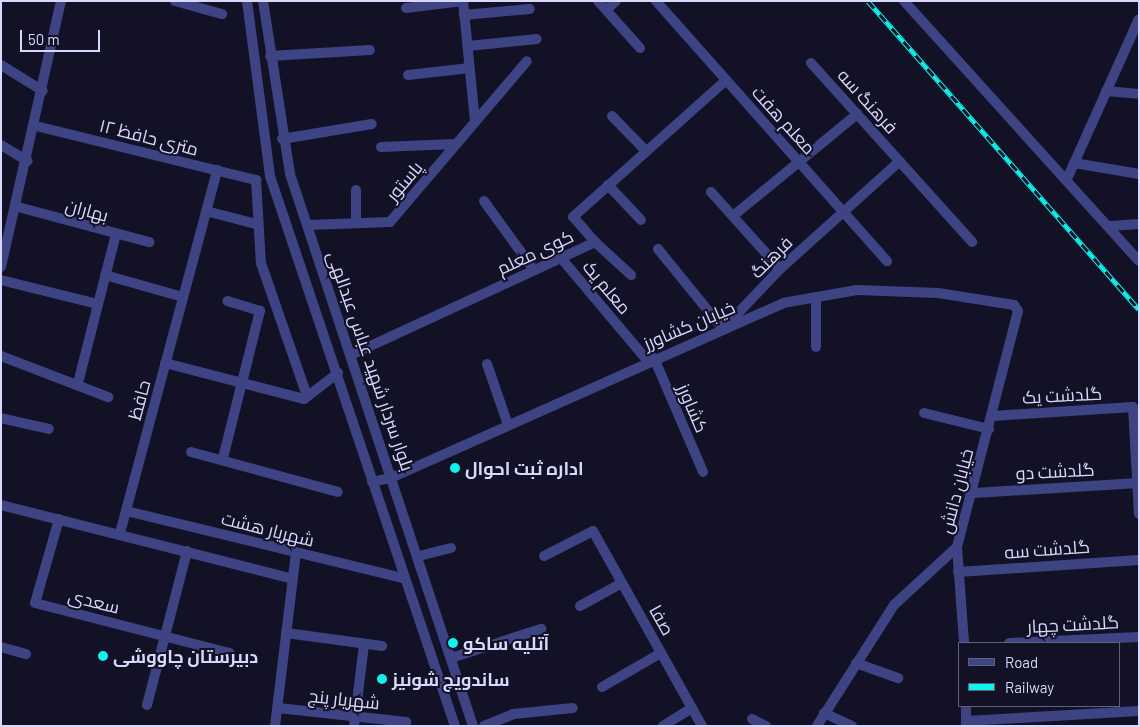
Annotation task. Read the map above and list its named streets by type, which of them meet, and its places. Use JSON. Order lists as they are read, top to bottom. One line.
{"streets":{"street":["فرهنگ سه","معلم هفت","۱۲ متری حافظ","پاستور","بهاران","کوی معلم","فرهنگ","معلم یک","خیابان کشاورز","بلوار سردار شهید عباس عبدالهی","گلدشت یک","حافظ","کشاورز","گلدشت دو","خیابان دانش","شهریار هشت","گلدشت سه","سعدی","صفا","گلدشت چهار","شهریار پنج"]},"crossings":[["معلم هفت","کوی معلم"],["معلم هفت","فرهنگ"],["۱۲ متری حافظ","حافظ"],["پاستور","بلوار سردار شهید عباس عبدالهی"],["کوی معلم","معلم یک"],["کوی معلم","بلوار سردار شهید عباس عبدالهی"],["فرهنگ","خیابان کشاورز"],["معلم یک","خیابان کشاورز"],["معلم یک","کشاورز"],["خیابان کشاورز","بلوار سردار شهید عباس عبدالهی"],["خیابان کشاورز","کشاورز"],["خیابان کشاورز","خیابان دانش"],["بلوار سردار شهید عباس عبدالهی","شهریار هشت"],["گلدشت یک","گلدشت دو"],["گلدشت یک","خیابان دانش"],["حافظ","شهریار هشت"],["گلدشت دو","خیابان دانش"]],"places":["اداره ثبت احوال","آتلیه ساکو","دبیرستان چاووشی","ساندویچ شونیز"],"legend":["Road","Railway"],"scale_bar":"50 m"}
